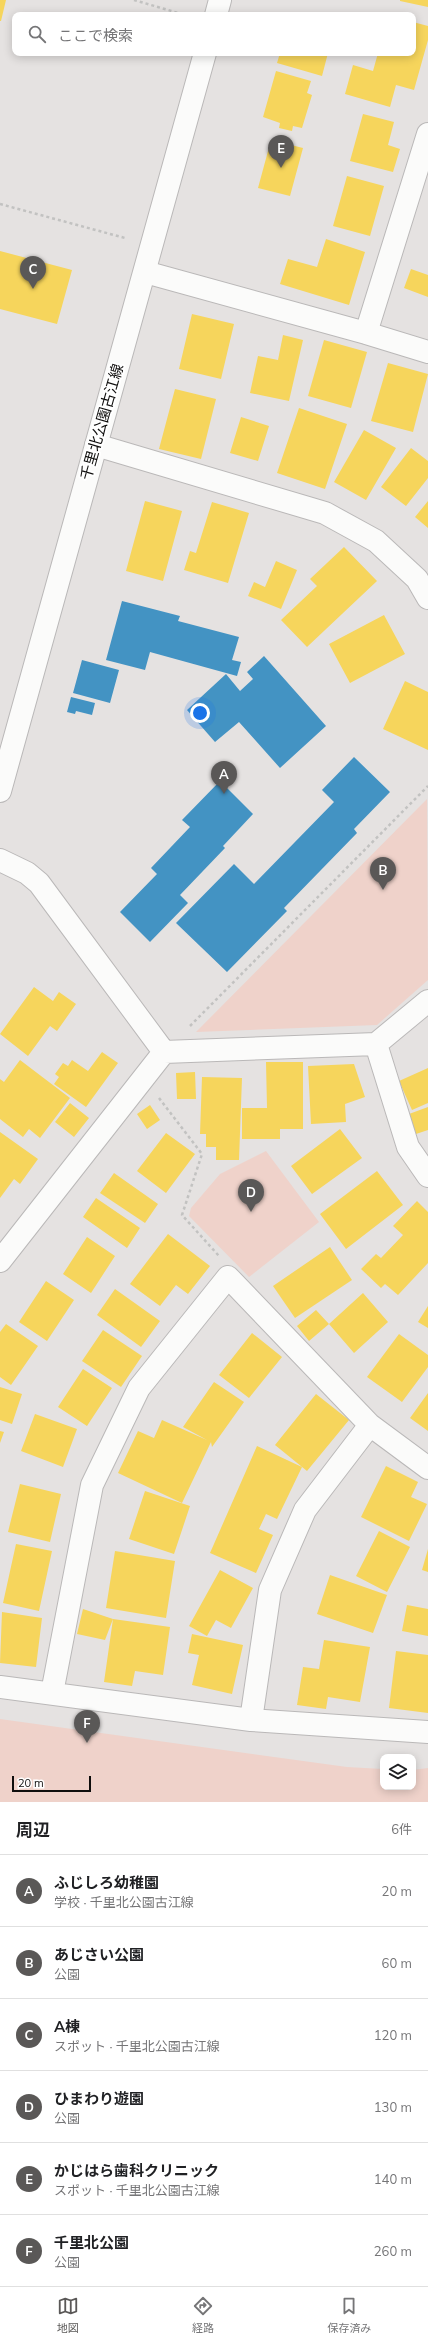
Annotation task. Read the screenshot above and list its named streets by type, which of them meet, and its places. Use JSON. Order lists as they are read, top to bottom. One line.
{"streets":{"street":["千里北公園古江線"]},"scale_bar":"20 m","page":{"search":"ここで検索","pins":["E","C","A","B","D","F"],"scale":"20 m","heading":["周辺","6件"],"list":[{"mark":"A","name":"ふじしろ幼稚園","note":"学校 · 千里北公園古江線","value":"20 m"},{"mark":"B","name":"あじさい公園","note":"公園","value":"60 m"},{"mark":"C","name":"A棟","note":"スポット · 千里北公園古江線","value":"120 m"},{"mark":"D","name":"ひまわり遊園","note":"公園","value":"130 m"},{"mark":"E","name":"かじはら歯科クリニック","note":"スポット · 千里北公園古江線","value":"140 m"},{"mark":"F","name":"千里北公園","note":"公園","value":"260 m"}],"nav":["地図","経路","保存済み"]}}
